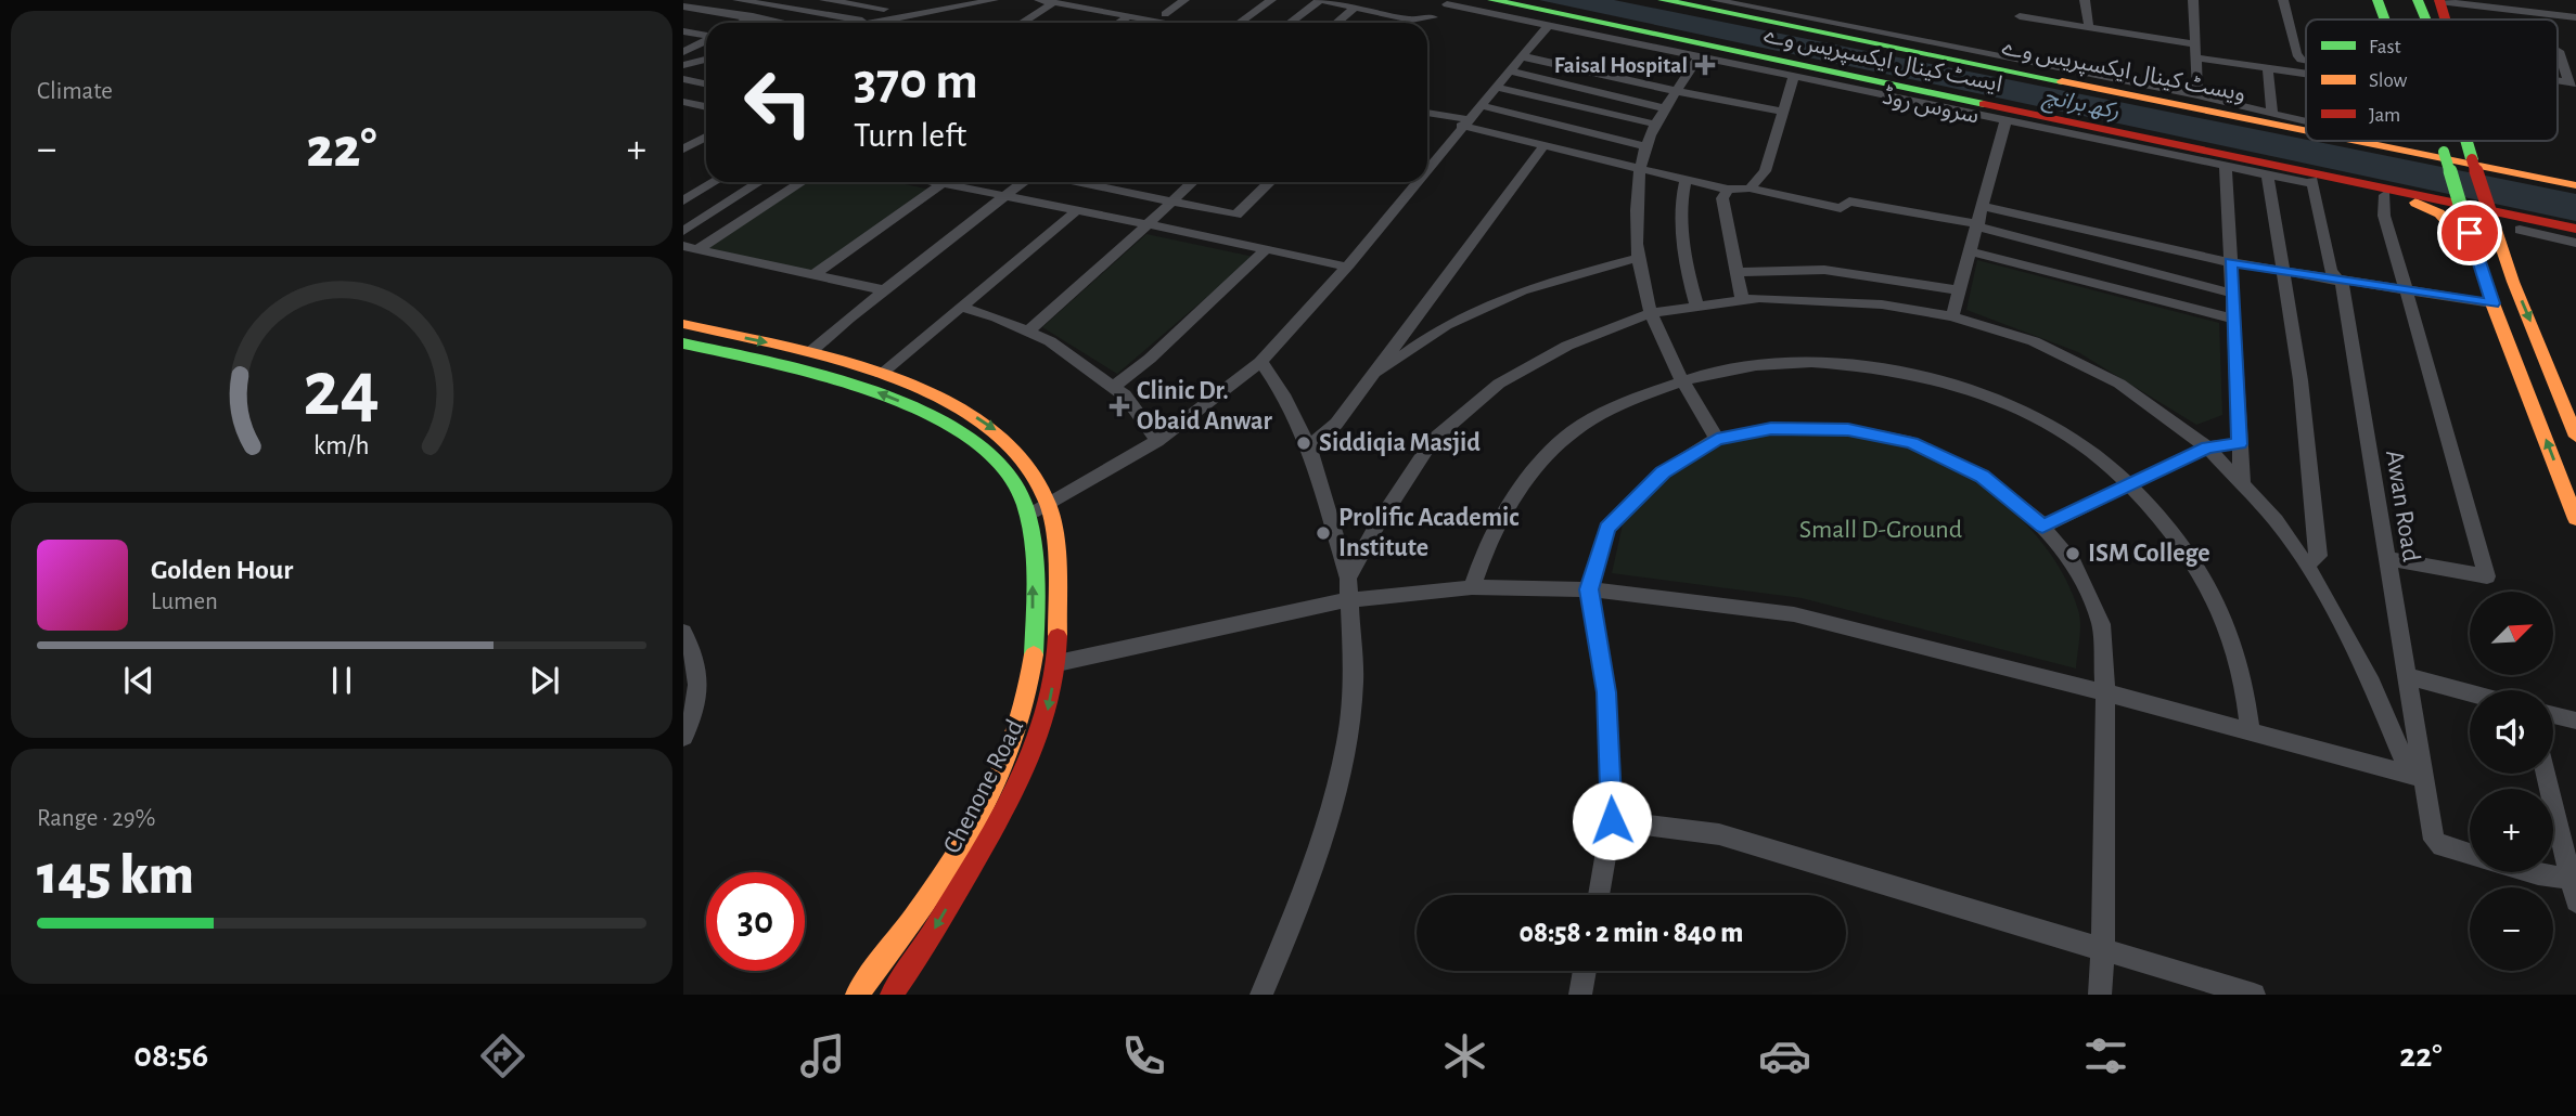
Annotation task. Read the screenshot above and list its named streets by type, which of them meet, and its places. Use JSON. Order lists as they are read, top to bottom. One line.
{"streets":{"main road":["ایسٹ کینال ایکسپریس وے","ویسٹ کینال ایکسپریس وے","Chenone Road"],"street":["سروس روڈ","Awan Road"]},"crossings":[["ایسٹ کینال ایکسپریس وے","سروس روڈ"],["سروس روڈ","Awan Road"]],"water":["رکھ برانچ"],"parks":["Small D-Ground"],"places":{"health":["Faisal Hospital","Clinic Dr. Obaid Anwar"],"other":["Siddiqia Masjid","Prolific Academic Institute","ISM College"]},"legend":["Fast","Slow","Jam"],"north":"top right","page":{"tile":["Climate",["Range · 29%","145 km"]],"turn":["370 m","Turn left"],"heat":["−","22°","+"],"song":["Golden Hour","Lumen"],"map_buttons":["+","−"],"limit":"30","trip":"08:58 · 2 min · 840 m","tabs":["08:56","22°"],"gauge":["24","km/h"]}}
